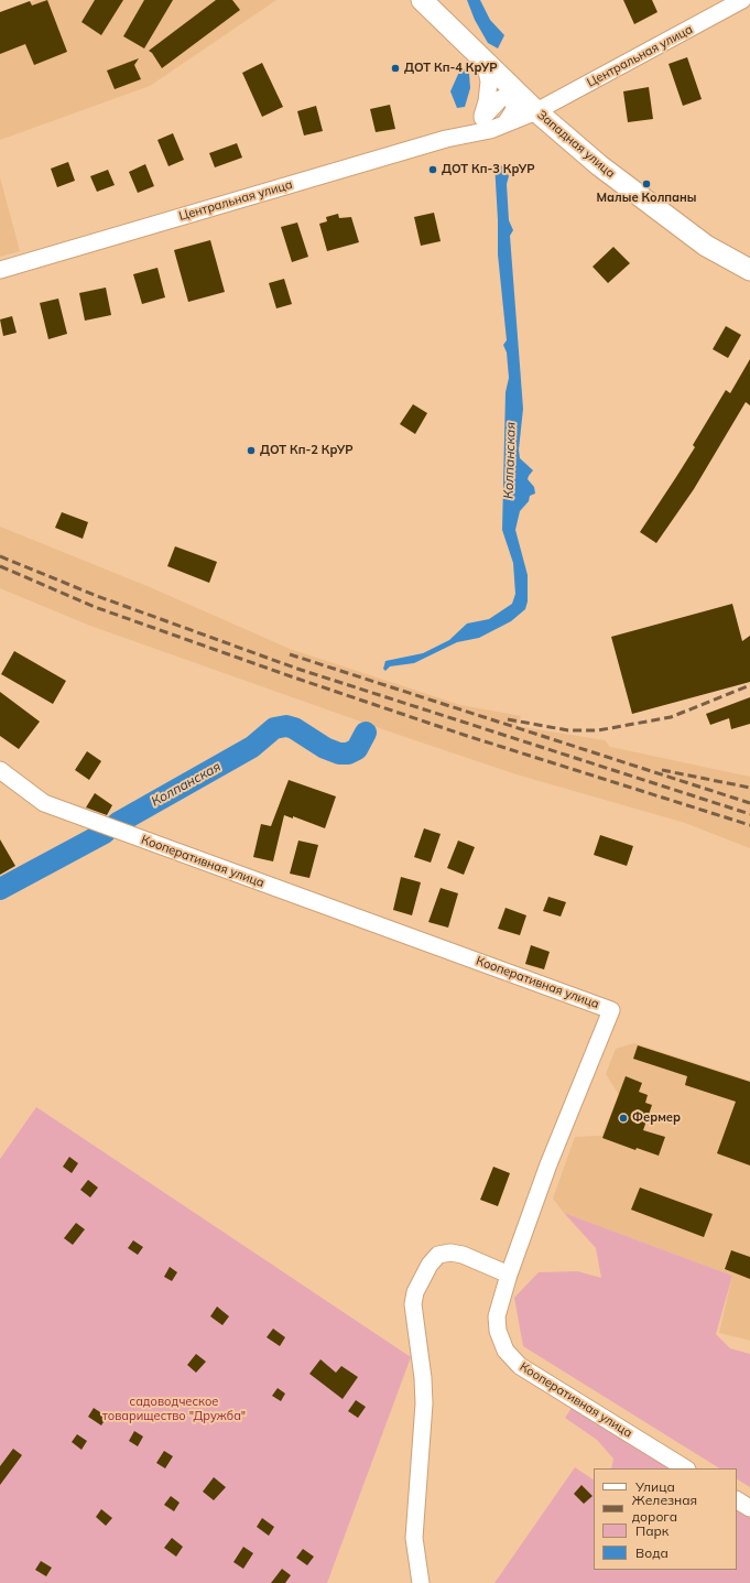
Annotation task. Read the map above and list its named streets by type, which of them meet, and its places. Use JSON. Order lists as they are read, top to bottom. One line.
{"streets":{"main road":["Западная улица"],"street":["Центральная улица","Кооперативная улица"]},"crossings":[["Центральная улица","Западная улица"]],"water":["Колпанская"],"parks":["садоводческое товарищество \"Дружба\""],"places":["ДОТ Кп-4 КрУР","ДОТ Кп-3 КрУР","Малые Колпаны","ДОТ Кп-2 КрУР","Фермер"],"legend":["Улица","Железная дорога","Парк","Вода"]}
